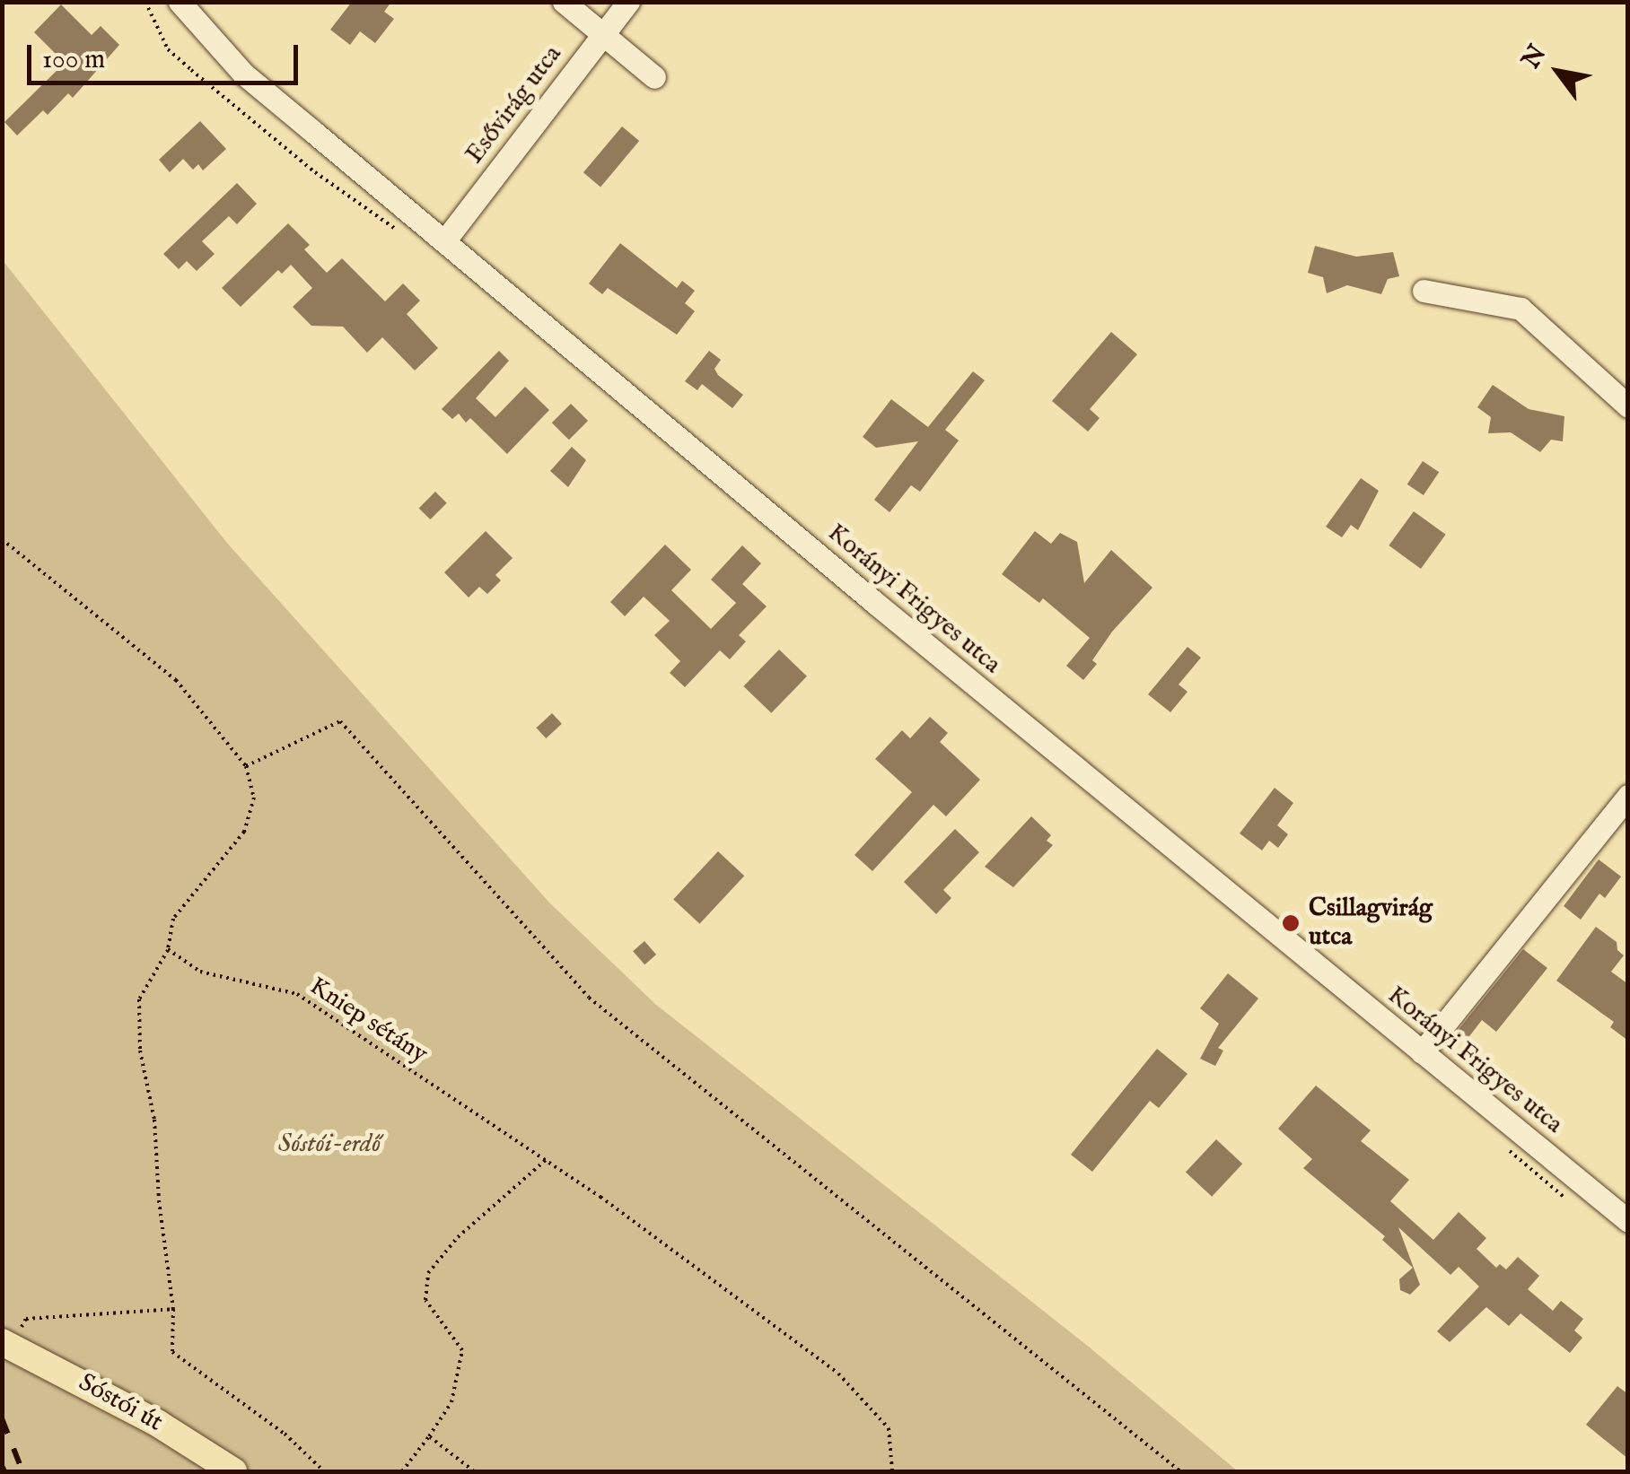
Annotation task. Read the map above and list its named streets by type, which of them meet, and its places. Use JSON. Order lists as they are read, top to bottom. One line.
{"streets":{"main road":["Sóstói út"],"street":["Esővirág utca","Korányi Frigyes utca"],"path":["Kniep sétány"]},"crossings":[["Esővirág utca","Korányi Frigyes utca"]],"parks":["Sóstói-erdő"],"places":["Csillagvirág utca"],"scale_bar":"100 m","north":"top left"}
